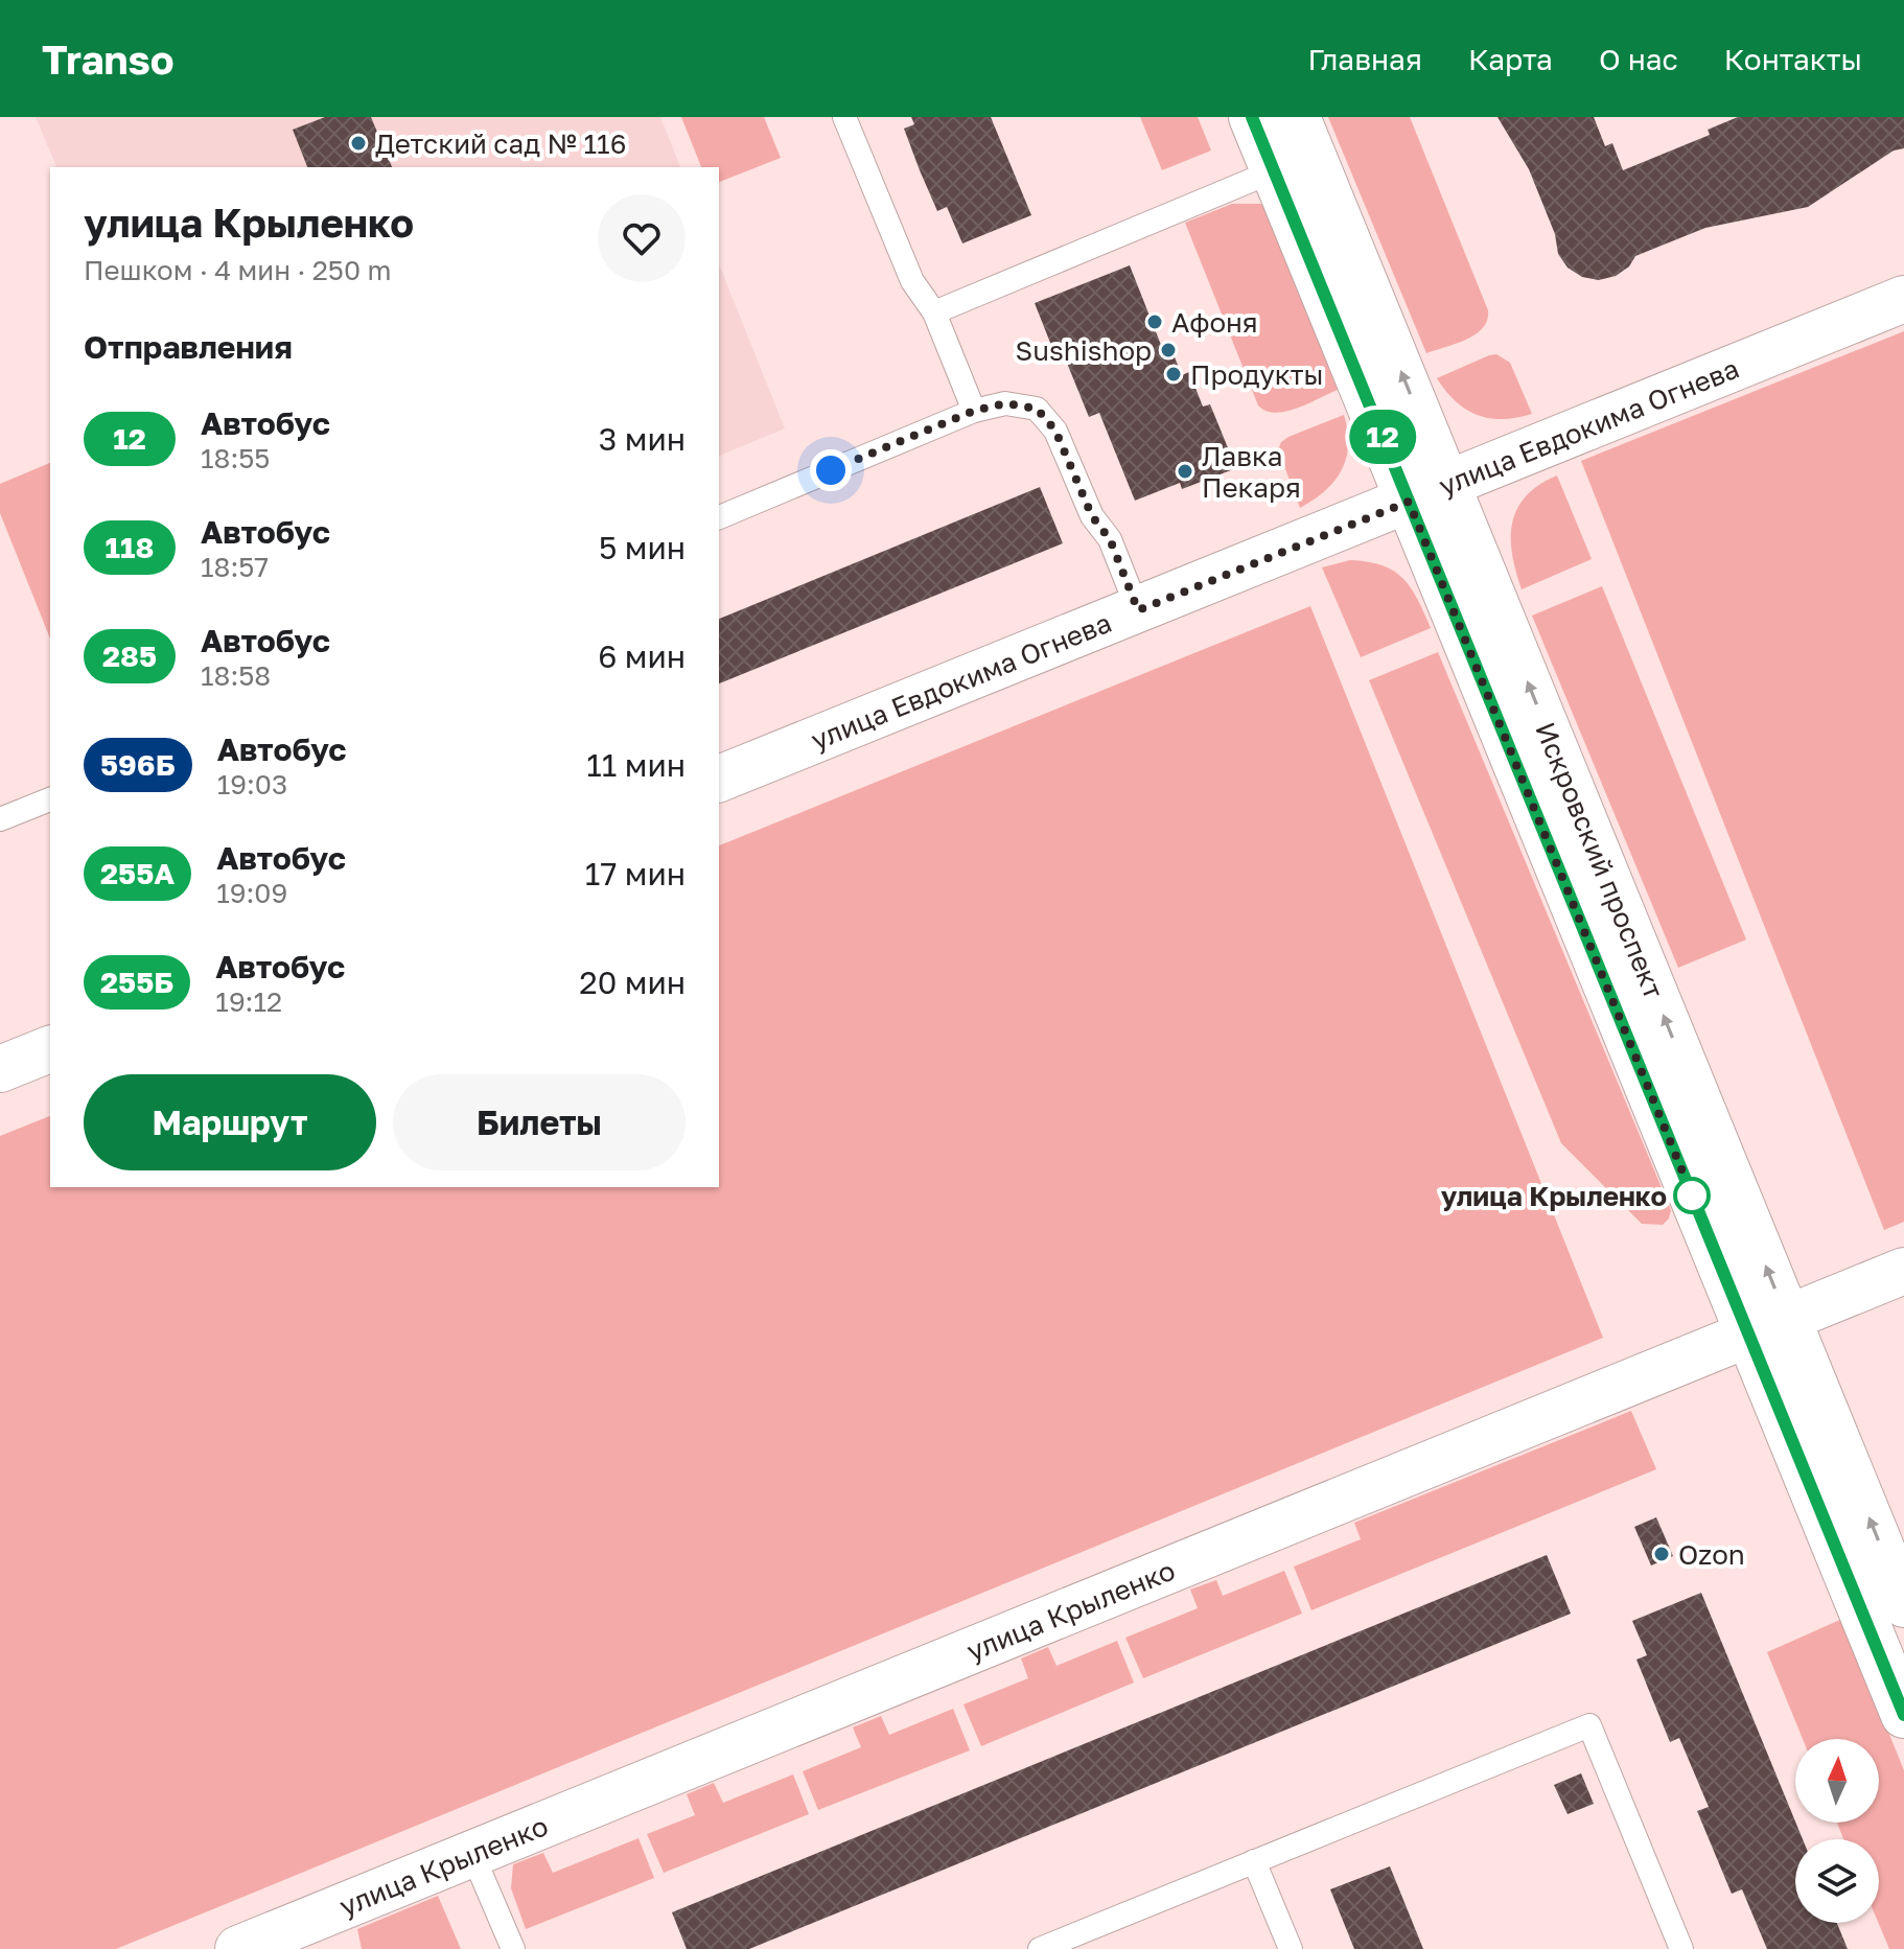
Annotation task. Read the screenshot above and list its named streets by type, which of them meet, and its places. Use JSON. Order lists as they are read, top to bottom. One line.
{"streets":{"street":["улица Евдокима Огнева","Искровский проспект","улица Крыленко"]},"crossings":[["улица Евдокима Огнева","Искровский проспект"],["Искровский проспект","улица Крыленко"]],"places":["Детский сад № 116","Афоня","Sushishop","Продукты","Лавка Пекаря","улица Крыленко","Ozon"],"lines":["bus line 12"],"north":"top","page":{"header":"Transo","nav":["Главная","Карта","О нас","Контакты"],"on_map":"12","heading":[["улица Крыленко","Пешком · 4 мин · 250 m"],"Отправления"],"list":[{"mark":"12","name":"Автобус","note":"18:55","value":"3 мин"},{"mark":"118","name":"Автобус","note":"18:57","value":"5 мин"},{"mark":"285","name":"Автобус","note":"18:58","value":"6 мин"},{"mark":"596Б","name":"Автобус","note":"19:03","value":"11 мин"},{"mark":"255А","name":"Автобус","note":"19:09","value":"17 мин"},{"mark":"255Б","name":"Автобус","note":"19:12","value":"20 мин"}],"buttons":["Маршрут","Билеты"]}}
